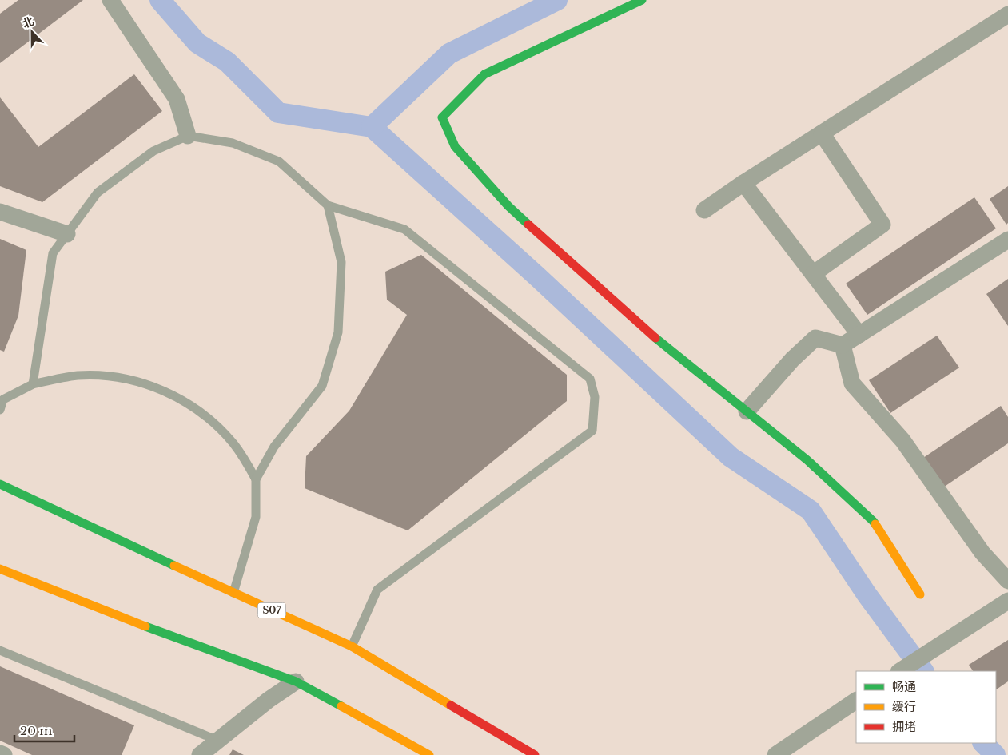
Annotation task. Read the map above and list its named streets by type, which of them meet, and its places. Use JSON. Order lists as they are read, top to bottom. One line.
{"streets":{"main road":["S07"]},"legend":["畅通","缓行","拥堵"],"scale_bar":"20 m","north":"top"}
